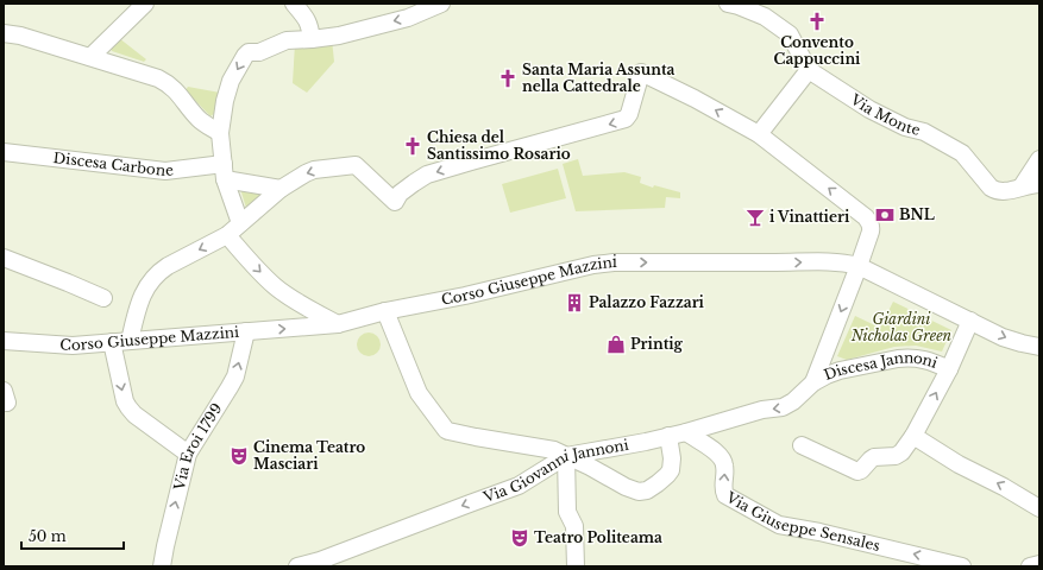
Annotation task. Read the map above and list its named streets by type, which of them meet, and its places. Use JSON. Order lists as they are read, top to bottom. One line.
{"streets":{"street":["Via Monte","Discesa Carbone","Corso Giuseppe Mazzini","Discesa Jannoni","Via Eroi 1799","Via Giovanni Jannoni","Via Giuseppe Sensales"]},"crossings":[["Corso Giuseppe Mazzini","Via Eroi 1799"],["Discesa Jannoni","Via Giovanni Jannoni"],["Via Giovanni Jannoni","Via Giuseppe Sensales"]],"one_way":["Corso Giuseppe Mazzini","Via Eroi 1799","Via Giovanni Jannoni","Via Giuseppe Sensales"],"parks":["Giardini Nicholas Green"],"places":{"church":["Convento Cappuccini","Santa Maria Assunta nella Cattedrale","Chiesa del Santissimo Rosario"],"bank":["BNL"],"bar":["i Vinattieri"],"building":["Palazzo Fazzari"],"shop":["Printig"],"theatre":["Cinema Teatro Masciari","Teatro Politeama"]},"scale_bar":"50 m"}
